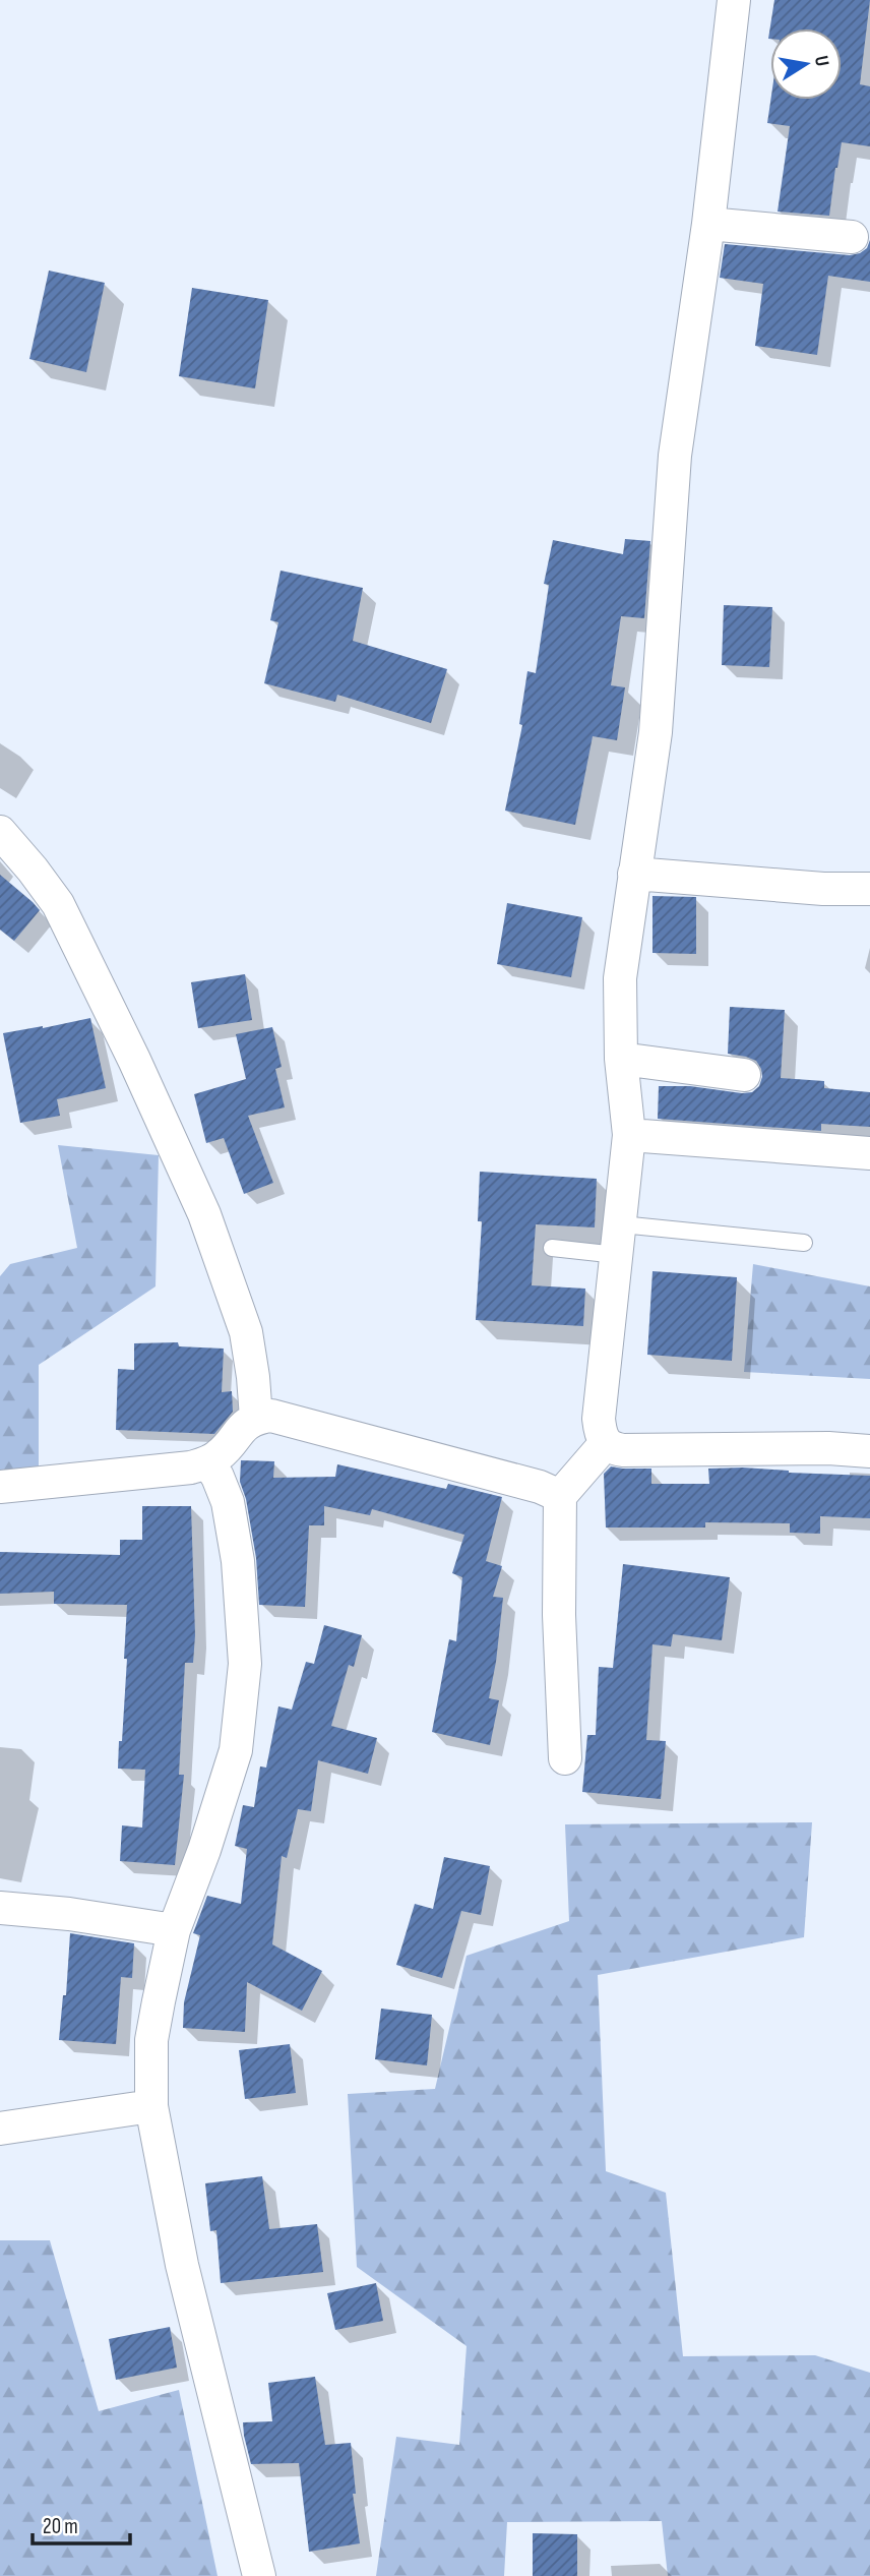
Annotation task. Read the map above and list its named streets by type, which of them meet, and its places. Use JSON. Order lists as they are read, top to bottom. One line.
{"scale_bar":"20 m","north":"right"}
